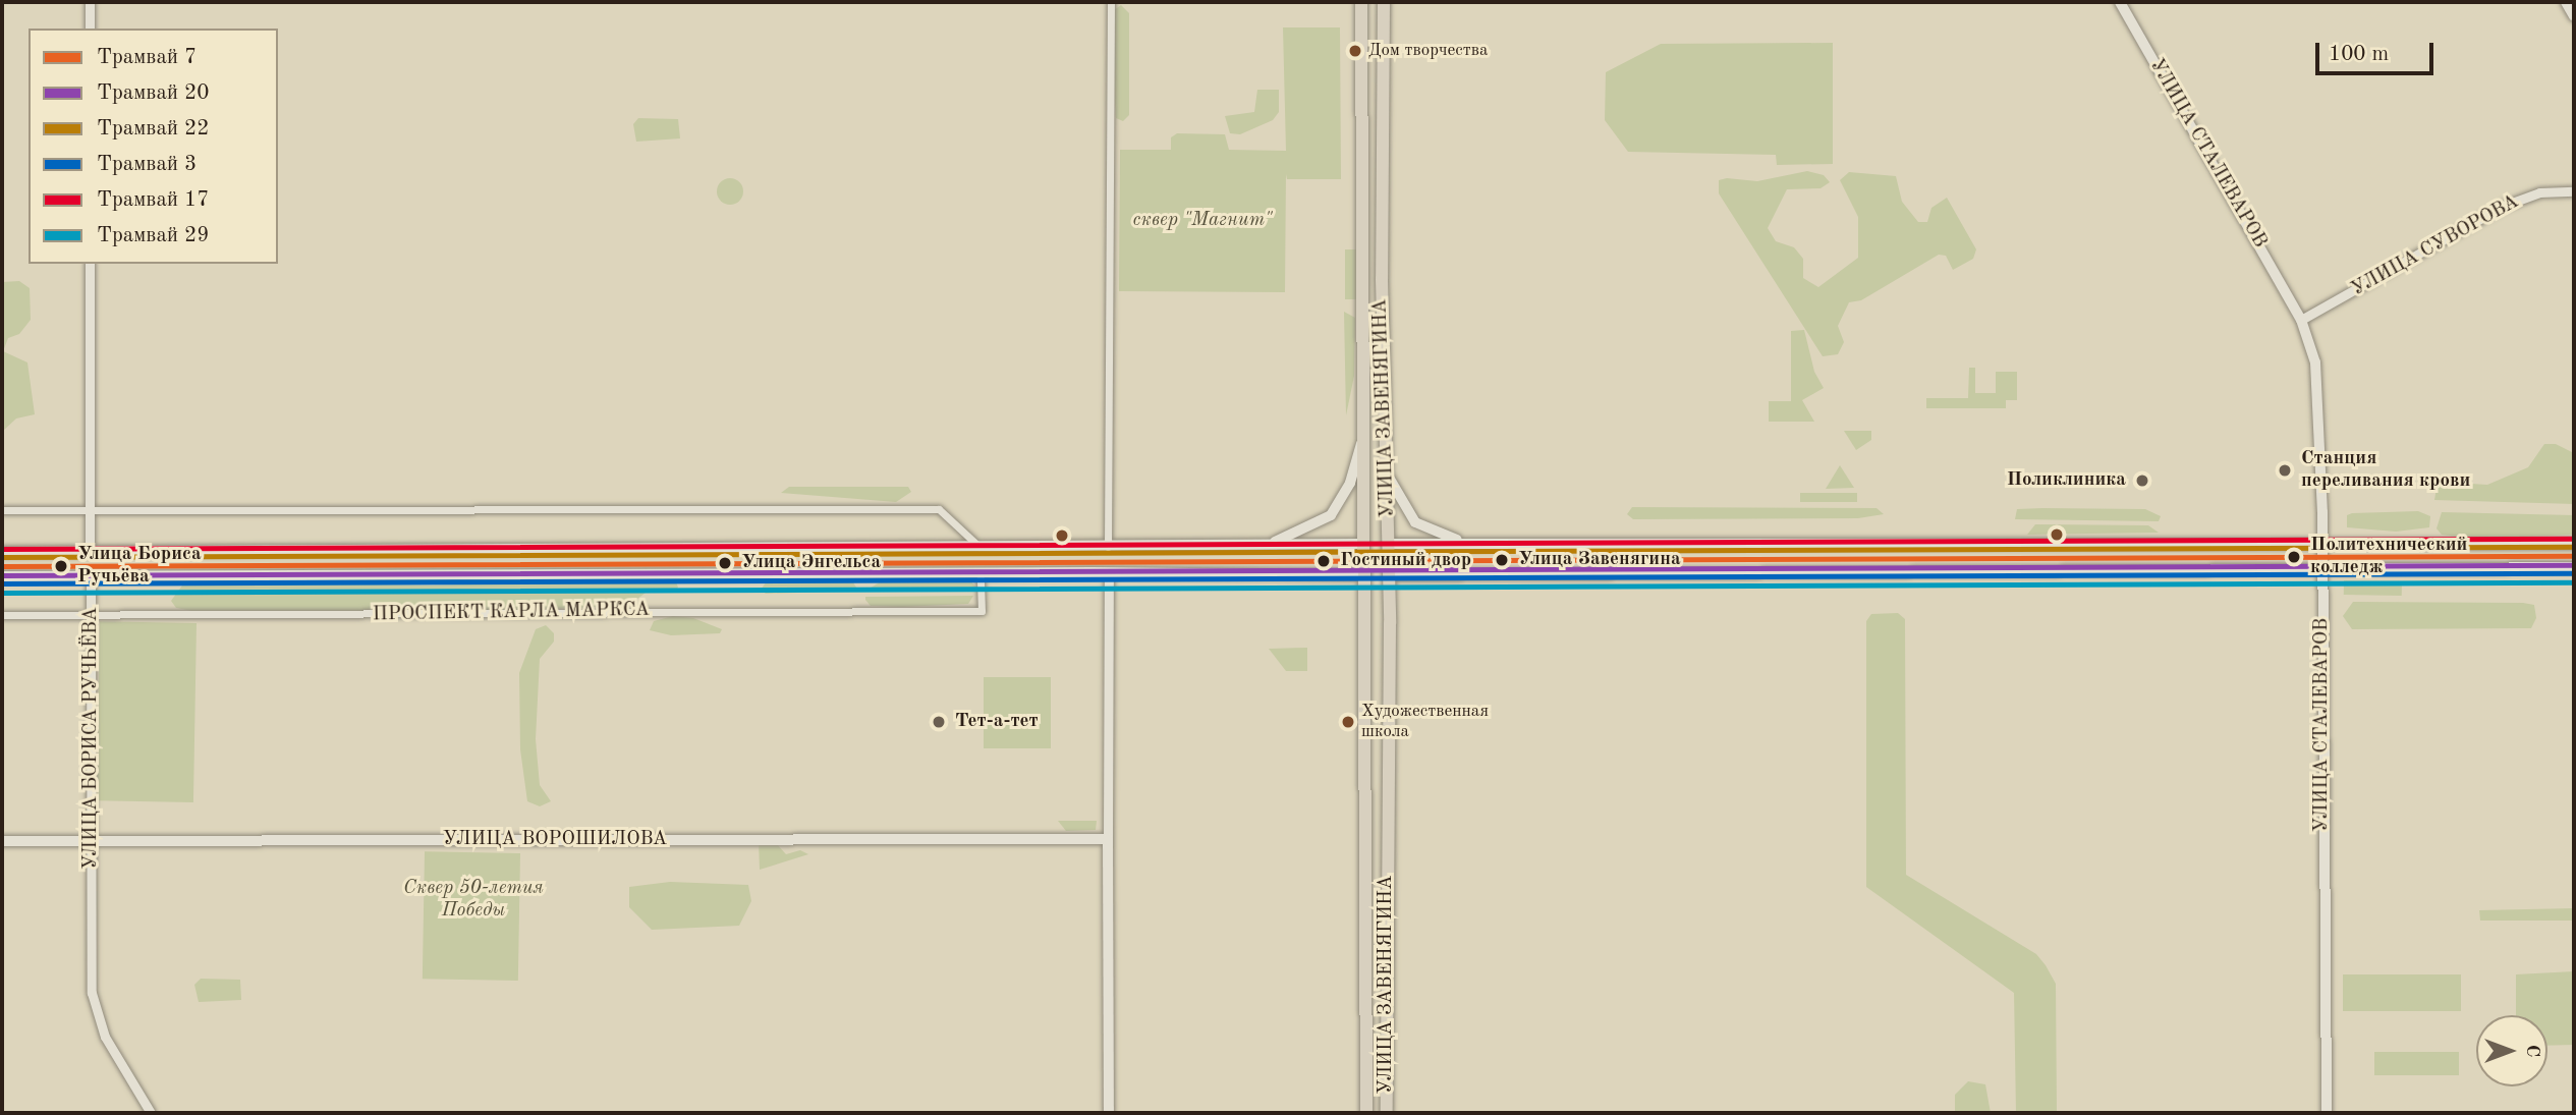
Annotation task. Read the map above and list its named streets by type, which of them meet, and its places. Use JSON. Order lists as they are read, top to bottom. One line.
{"streets":{"main road":["УЛИЦА СТАЛЕВАРОВ","УЛИЦА ЗАВЕНЯГИНА","ПРОСПЕКТ КАРЛА МАРКСА","УЛИЦА БОРИСА РУЧЬЁВА","УЛИЦА ВОРОШИЛОВА"],"street":["УЛИЦА СУВОРОВА"]},"crossings":[["УЛИЦА СТАЛЕВАРОВ","УЛИЦА СУВОРОВА"],["УЛИЦА СТАЛЕВАРОВ","ПРОСПЕКТ КАРЛА МАРКСА"],["УЛИЦА ЗАВЕНЯГИНА","ПРОСПЕКТ КАРЛА МАРКСА"],["ПРОСПЕКТ КАРЛА МАРКСА","УЛИЦА БОРИСА РУЧЬЁВА"],["УЛИЦА БОРИСА РУЧЬЁВА","УЛИЦА ВОРОШИЛОВА"]],"parks":["сквер \"Магнит\"","Сквер 50-летия Победы"],"places":["Дом творчества","Станция переливания крови","Поликлиника","Политехнический колледж","Улица Завенягина","Гостиный двор","Улица Энгельса","Улица Бориса Ручьёва","Тет-а-тет","Художественная школа"],"lines":["tram line 17","tram line 22","tram line 7","tram line 20","tram line 3","tram line 29"],"legend":["Трамвай 7","Трамвай 20","Трамвай 22","Трамвай 3","Трамвай 17","Трамвай 29"],"scale_bar":"100 m","north":"right"}
